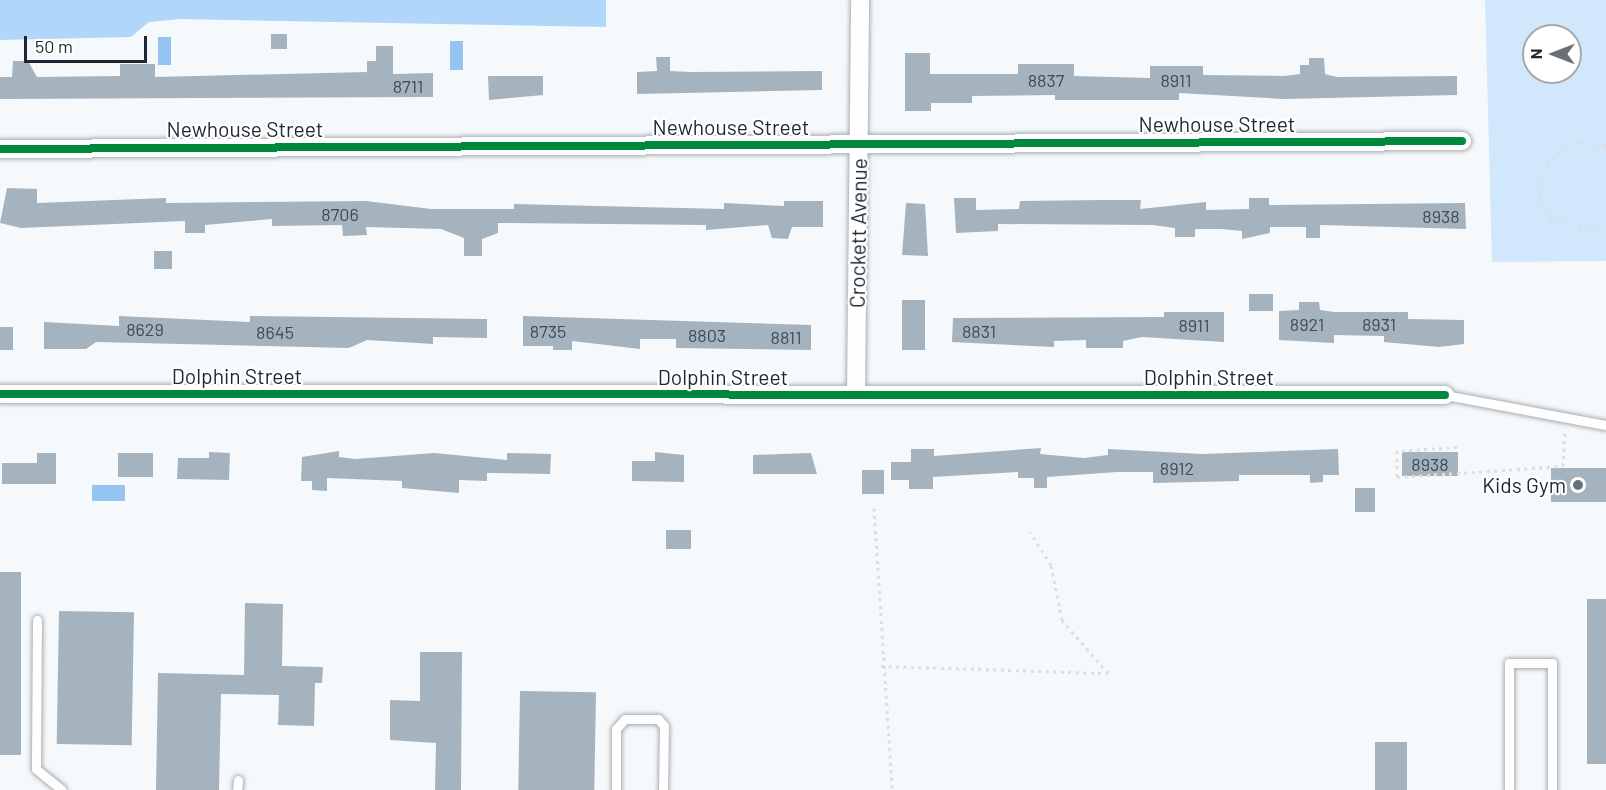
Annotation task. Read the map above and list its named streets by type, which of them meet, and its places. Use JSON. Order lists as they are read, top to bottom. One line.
{"streets":{"street":["Newhouse Street","Crockett Avenue","Dolphin Street"]},"crossings":[["Newhouse Street","Crockett Avenue"],["Crockett Avenue","Dolphin Street"]],"places":["Kids Gym"],"house_numbers":["8837","8911","8711","8706","8938","8921","8931","8911","8629","8735","8831","8645","8803","8811","8938","8912"],"scale_bar":"50 m","north":"left"}
